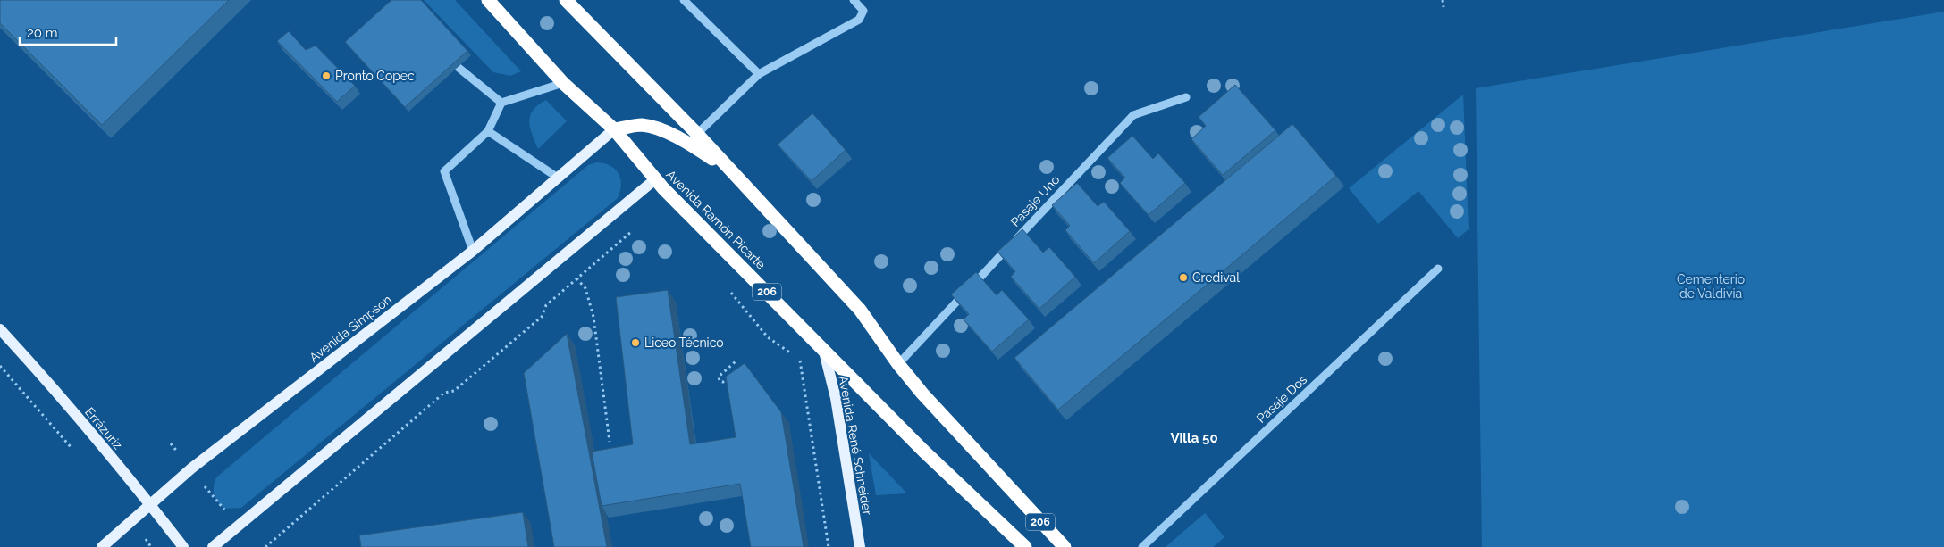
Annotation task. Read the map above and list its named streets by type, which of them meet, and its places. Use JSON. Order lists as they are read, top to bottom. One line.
{"streets":{"highway":["Avenida Ramón Picarte","206"],"main road":["Avenida Simpson","Errázuriz","Avenida René Schneider"],"street":["Pasaje Uno","Pasaje Dos"]},"crossings":[["Pasaje Uno","206"],["Avenida Ramón Picarte","Avenida Simpson"],["Avenida Ramón Picarte","Avenida René Schneider"],["Avenida Simpson","Errázuriz"]],"districts":["Villa 50"],"parks":["Cementerio de Valdivia"],"places":["Pronto Copec","Credival","Liceo Técnico"],"scale_bar":"20 m"}
